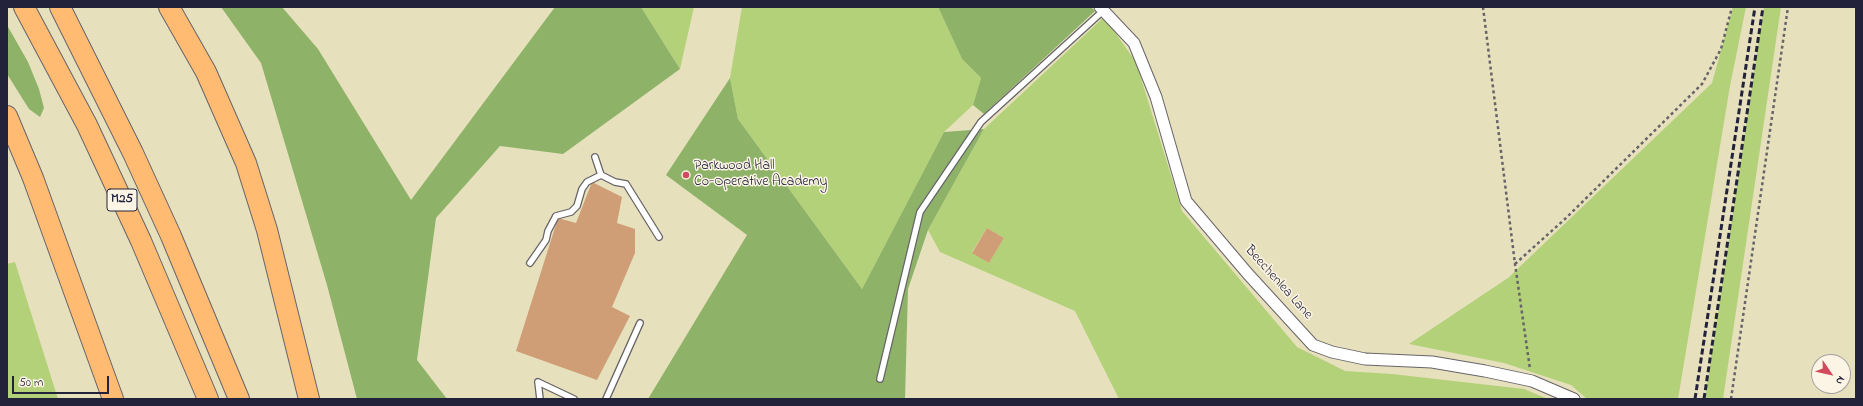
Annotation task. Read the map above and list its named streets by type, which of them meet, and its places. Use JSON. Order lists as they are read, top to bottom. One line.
{"streets":{"highway":["M25"],"street":["Beechenlea Lane"]},"places":["Parkwood Hall Co-Operative Academy"],"scale_bar":"50 m","north":"bottom right"}
